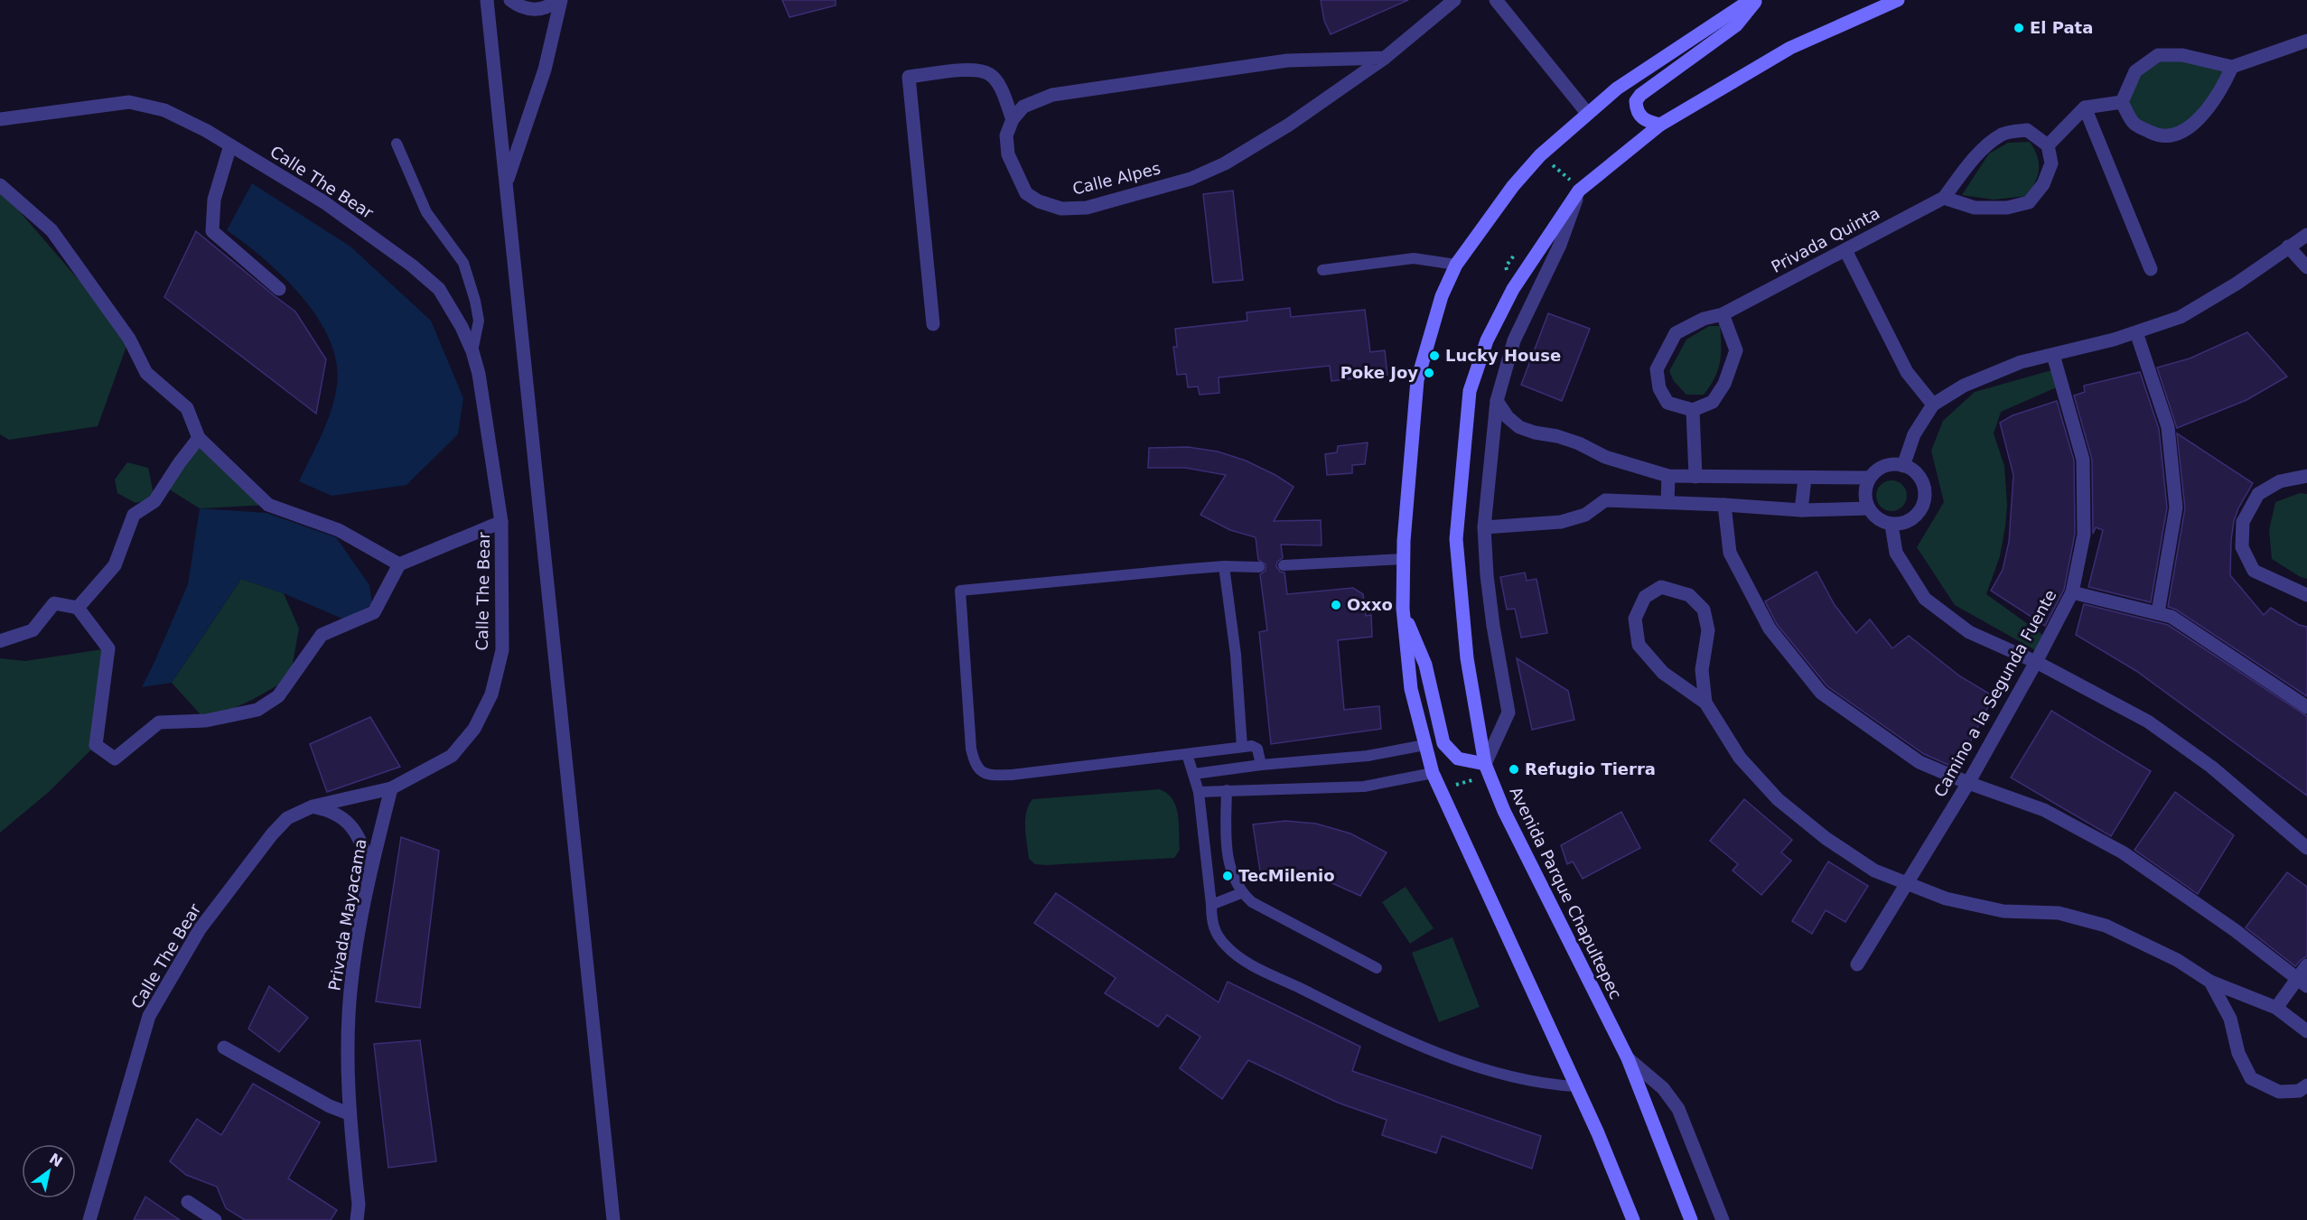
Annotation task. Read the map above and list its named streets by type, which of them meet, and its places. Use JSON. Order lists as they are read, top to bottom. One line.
{"streets":{"main road":["Avenida Parque Chapultepec"],"street":["Calle Alpes","Calle The Bear","Privada Quinta","Camino a la Segunda Fuente","Privada Mayacama"]},"crossings":[["Calle The Bear","Privada Mayacama"]],"places":["El Pata","Lucky House","Poke Joy","Oxxo","Refugio Tierra","TecMilenio"],"north":"top right"}
